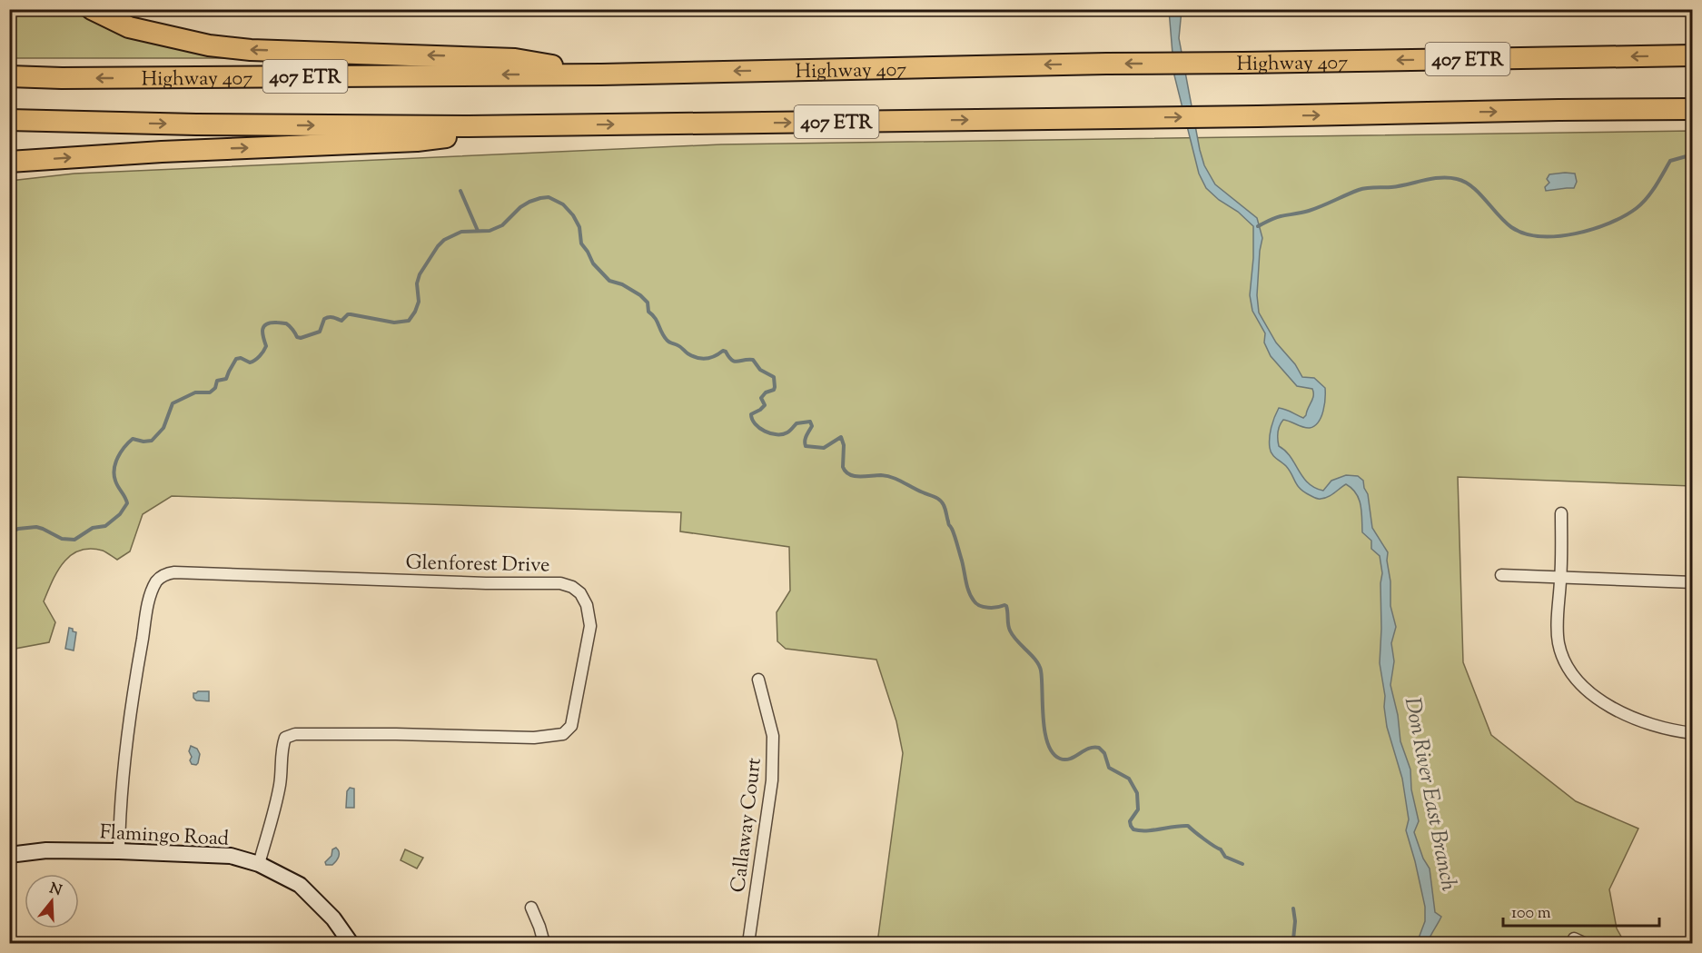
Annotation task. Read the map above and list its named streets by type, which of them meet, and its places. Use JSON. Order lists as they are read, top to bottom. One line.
{"streets":{"highway":["407 ETR","Highway 407"],"street":["Glenforest Drive","Callaway Court","Flamingo Road"]},"crossings":[["Glenforest Drive","Flamingo Road"]],"water":["Don River East Branch"],"scale_bar":"100 m","north":"top"}
